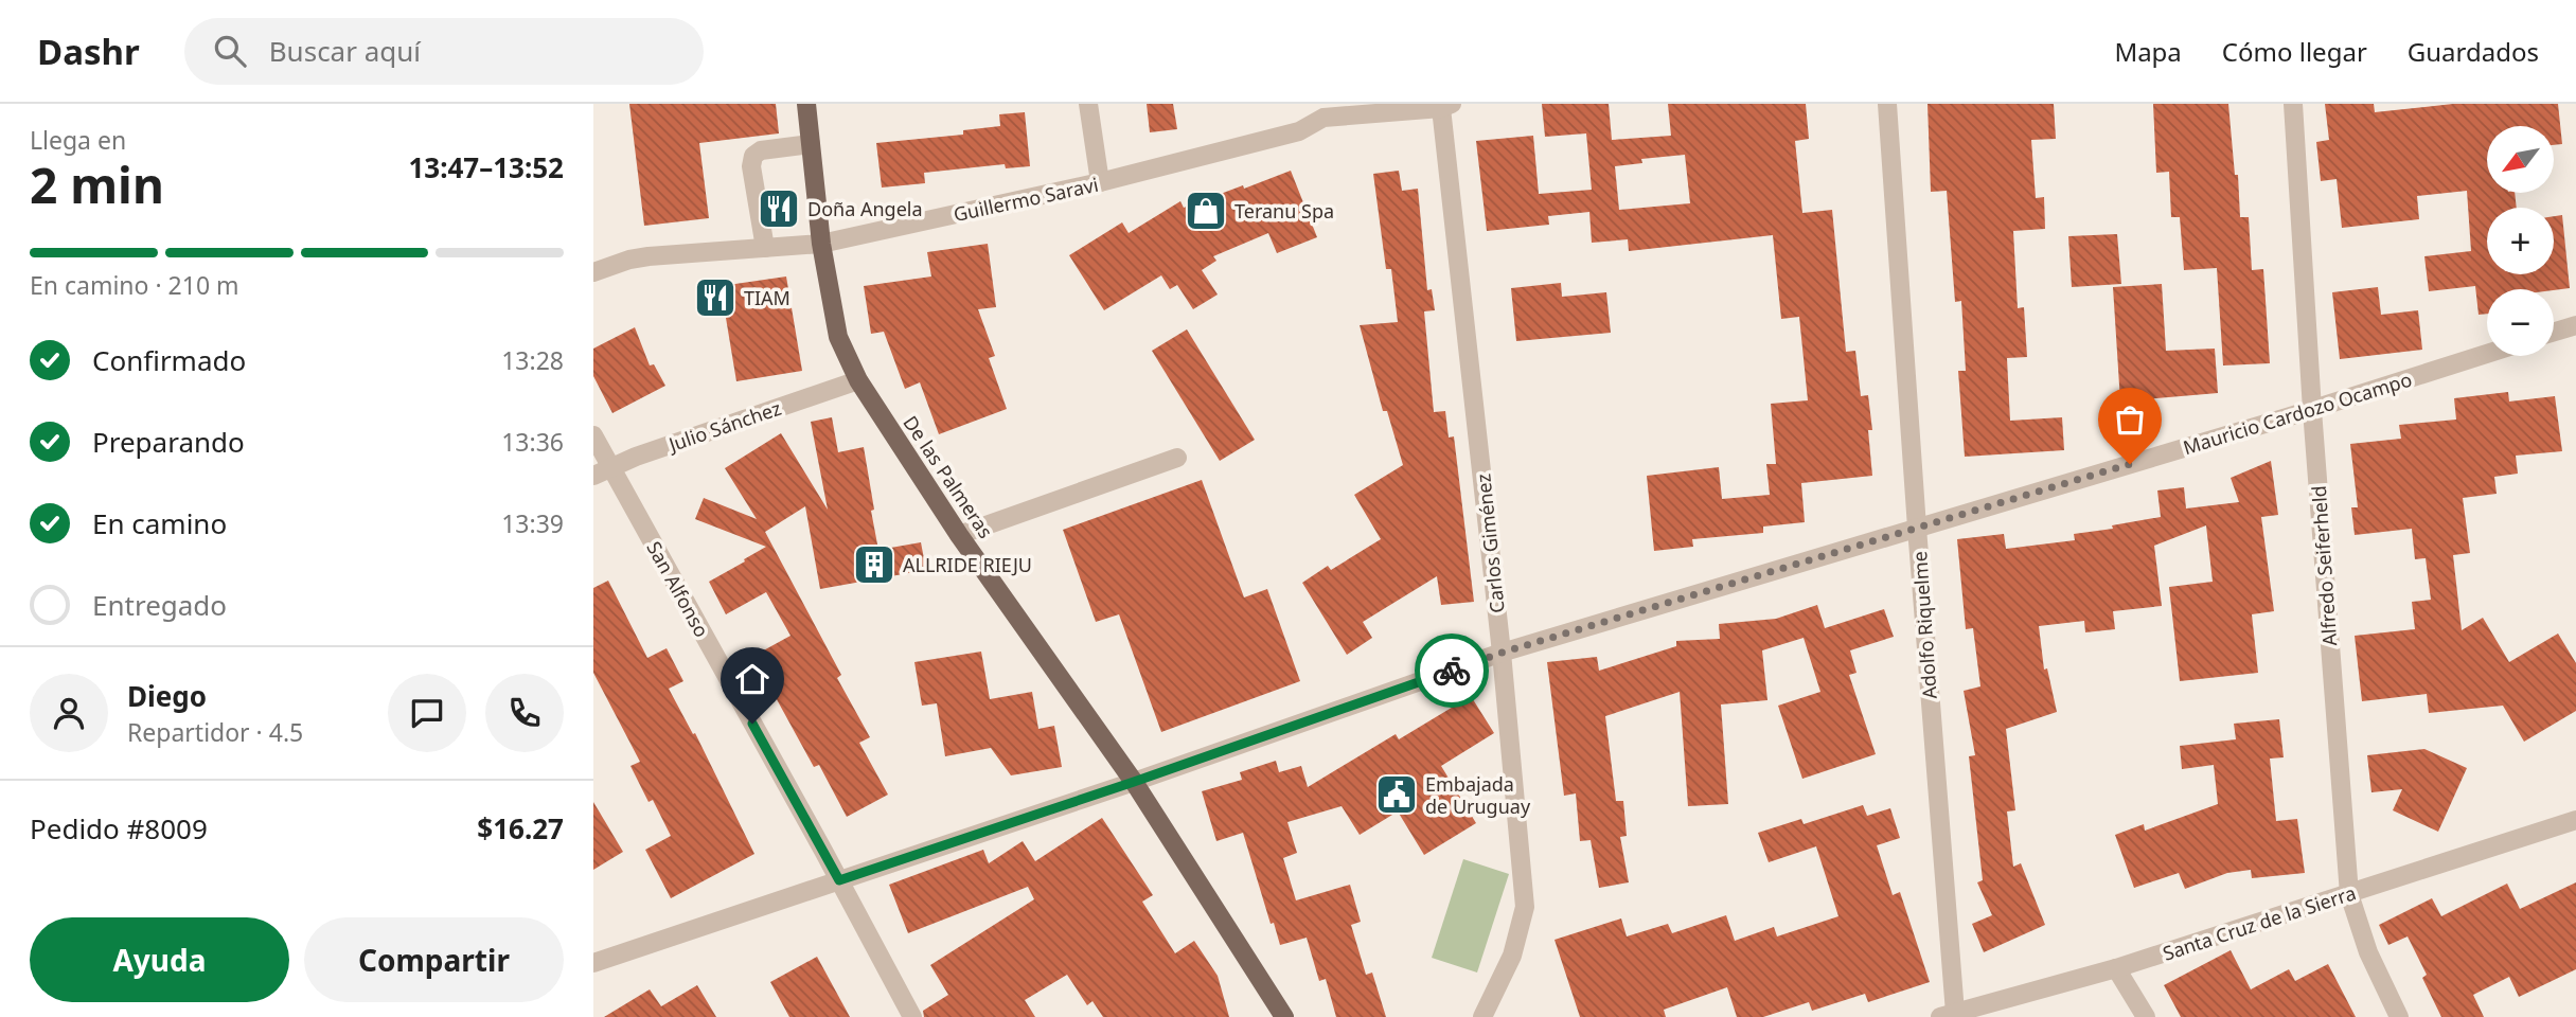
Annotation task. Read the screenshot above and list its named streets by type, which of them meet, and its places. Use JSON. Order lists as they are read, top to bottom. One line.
{"streets":{"main road":["De las Palmeras"],"street":["Guillermo Saravi","Mauricio Cardozo Ocampo","Julio Sánchez","Carlos Giménez","Alfredo Seiferheld","San Alfonso","Adolfo Riquelme","Santa Cruz de la Sierra"]},"crossings":[["Guillermo Saravi","De las Palmeras"],["Guillermo Saravi","Carlos Giménez"],["Mauricio Cardozo Ocampo","De las Palmeras"],["Mauricio Cardozo Ocampo","Carlos Giménez"],["Mauricio Cardozo Ocampo","Alfredo Seiferheld"],["Mauricio Cardozo Ocampo","San Alfonso"],["Mauricio Cardozo Ocampo","Adolfo Riquelme"],["Julio Sánchez","De las Palmeras"],["Julio Sánchez","San Alfonso"],["Alfredo Seiferheld","Santa Cruz de la Sierra"],["Adolfo Riquelme","Santa Cruz de la Sierra"]],"places":{"restaurant":["Doña Angela","TIAM"],"shop":["Teranu Spa"],"building":["ALLRIDE RIEJU"],"public building":["Embajada de Uruguay"]},"north":"bottom left","page":{"header":"Dashr","search":"Buscar aquí","nav":["Mapa","Cómo llegar","Guardados"],"heading":["2 min","Llega en","13:47–13:52"],"panel":["Diego","Repartidor · 4.5","Pedido #8009","$16.27"],"map_buttons":["+","−"],"bar":"En camino · 210 m","list":[["Confirmado","13:28"],["Preparando","13:36"],["En camino","13:39"],"Entregado"],"buttons":["Ayuda","Compartir"]}}
